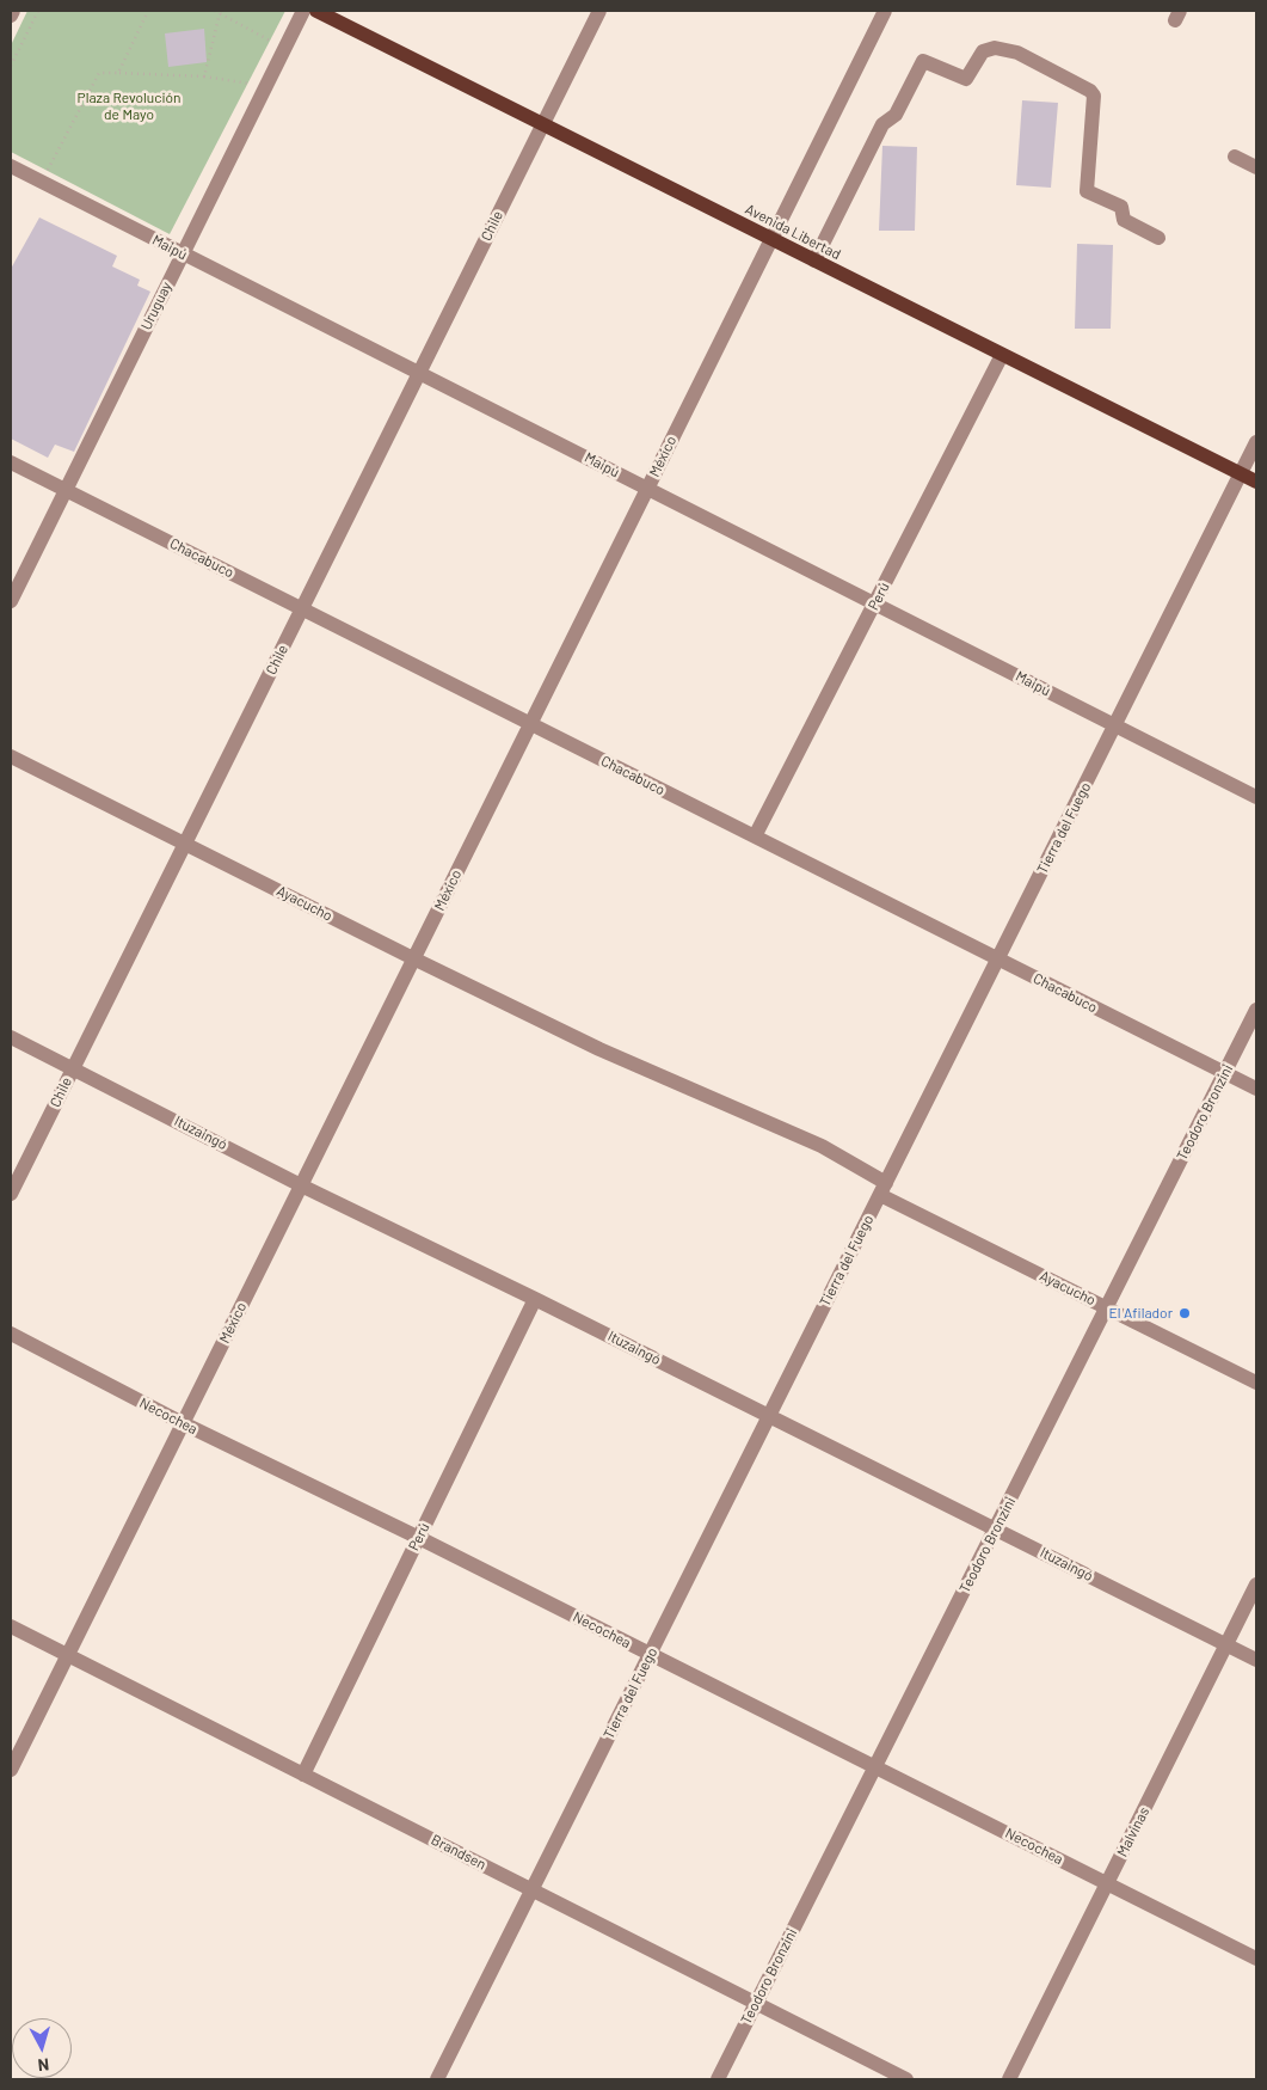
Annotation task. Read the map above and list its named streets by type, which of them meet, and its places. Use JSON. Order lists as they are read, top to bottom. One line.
{"streets":{"main road":["Avenida Libertad"],"street":["Chile","Maipú","Uruguay","México","Chacabuco","Perú","Tierra del Fuego","Ayacucho","Teodoro Bronzini","Ituzaingó","Necochea","Malvinas","Brandsen"]},"crossings":[["Chile","Avenida Libertad"],["Chile","Maipú"],["Chile","Chacabuco"],["Chile","Ayacucho"],["Chile","Ituzaingó"],["Avenida Libertad","México"],["Avenida Libertad","Perú"],["Avenida Libertad","Tierra del Fuego"],["Maipú","Uruguay"],["Maipú","México"],["Maipú","Perú"],["Maipú","Tierra del Fuego"],["Uruguay","Chacabuco"],["México","Chacabuco"],["México","Ayacucho"],["México","Ituzaingó"],["México","Necochea"],["México","Brandsen"],["Chacabuco","Perú"],["Chacabuco","Tierra del Fuego"],["Chacabuco","Teodoro Bronzini"],["Perú","Ituzaingó"],["Perú","Necochea"],["Perú","Brandsen"],["Tierra del Fuego","Ayacucho"],["Tierra del Fuego","Ituzaingó"],["Tierra del Fuego","Necochea"],["Tierra del Fuego","Brandsen"],["Ayacucho","Teodoro Bronzini"],["Teodoro Bronzini","Ituzaingó"],["Teodoro Bronzini","Necochea"],["Teodoro Bronzini","Brandsen"],["Ituzaingó","Malvinas"],["Necochea","Malvinas"]],"parks":["Plaza Revolución de Mayo"],"places":["El Afilador"],"north":"bottom"}
